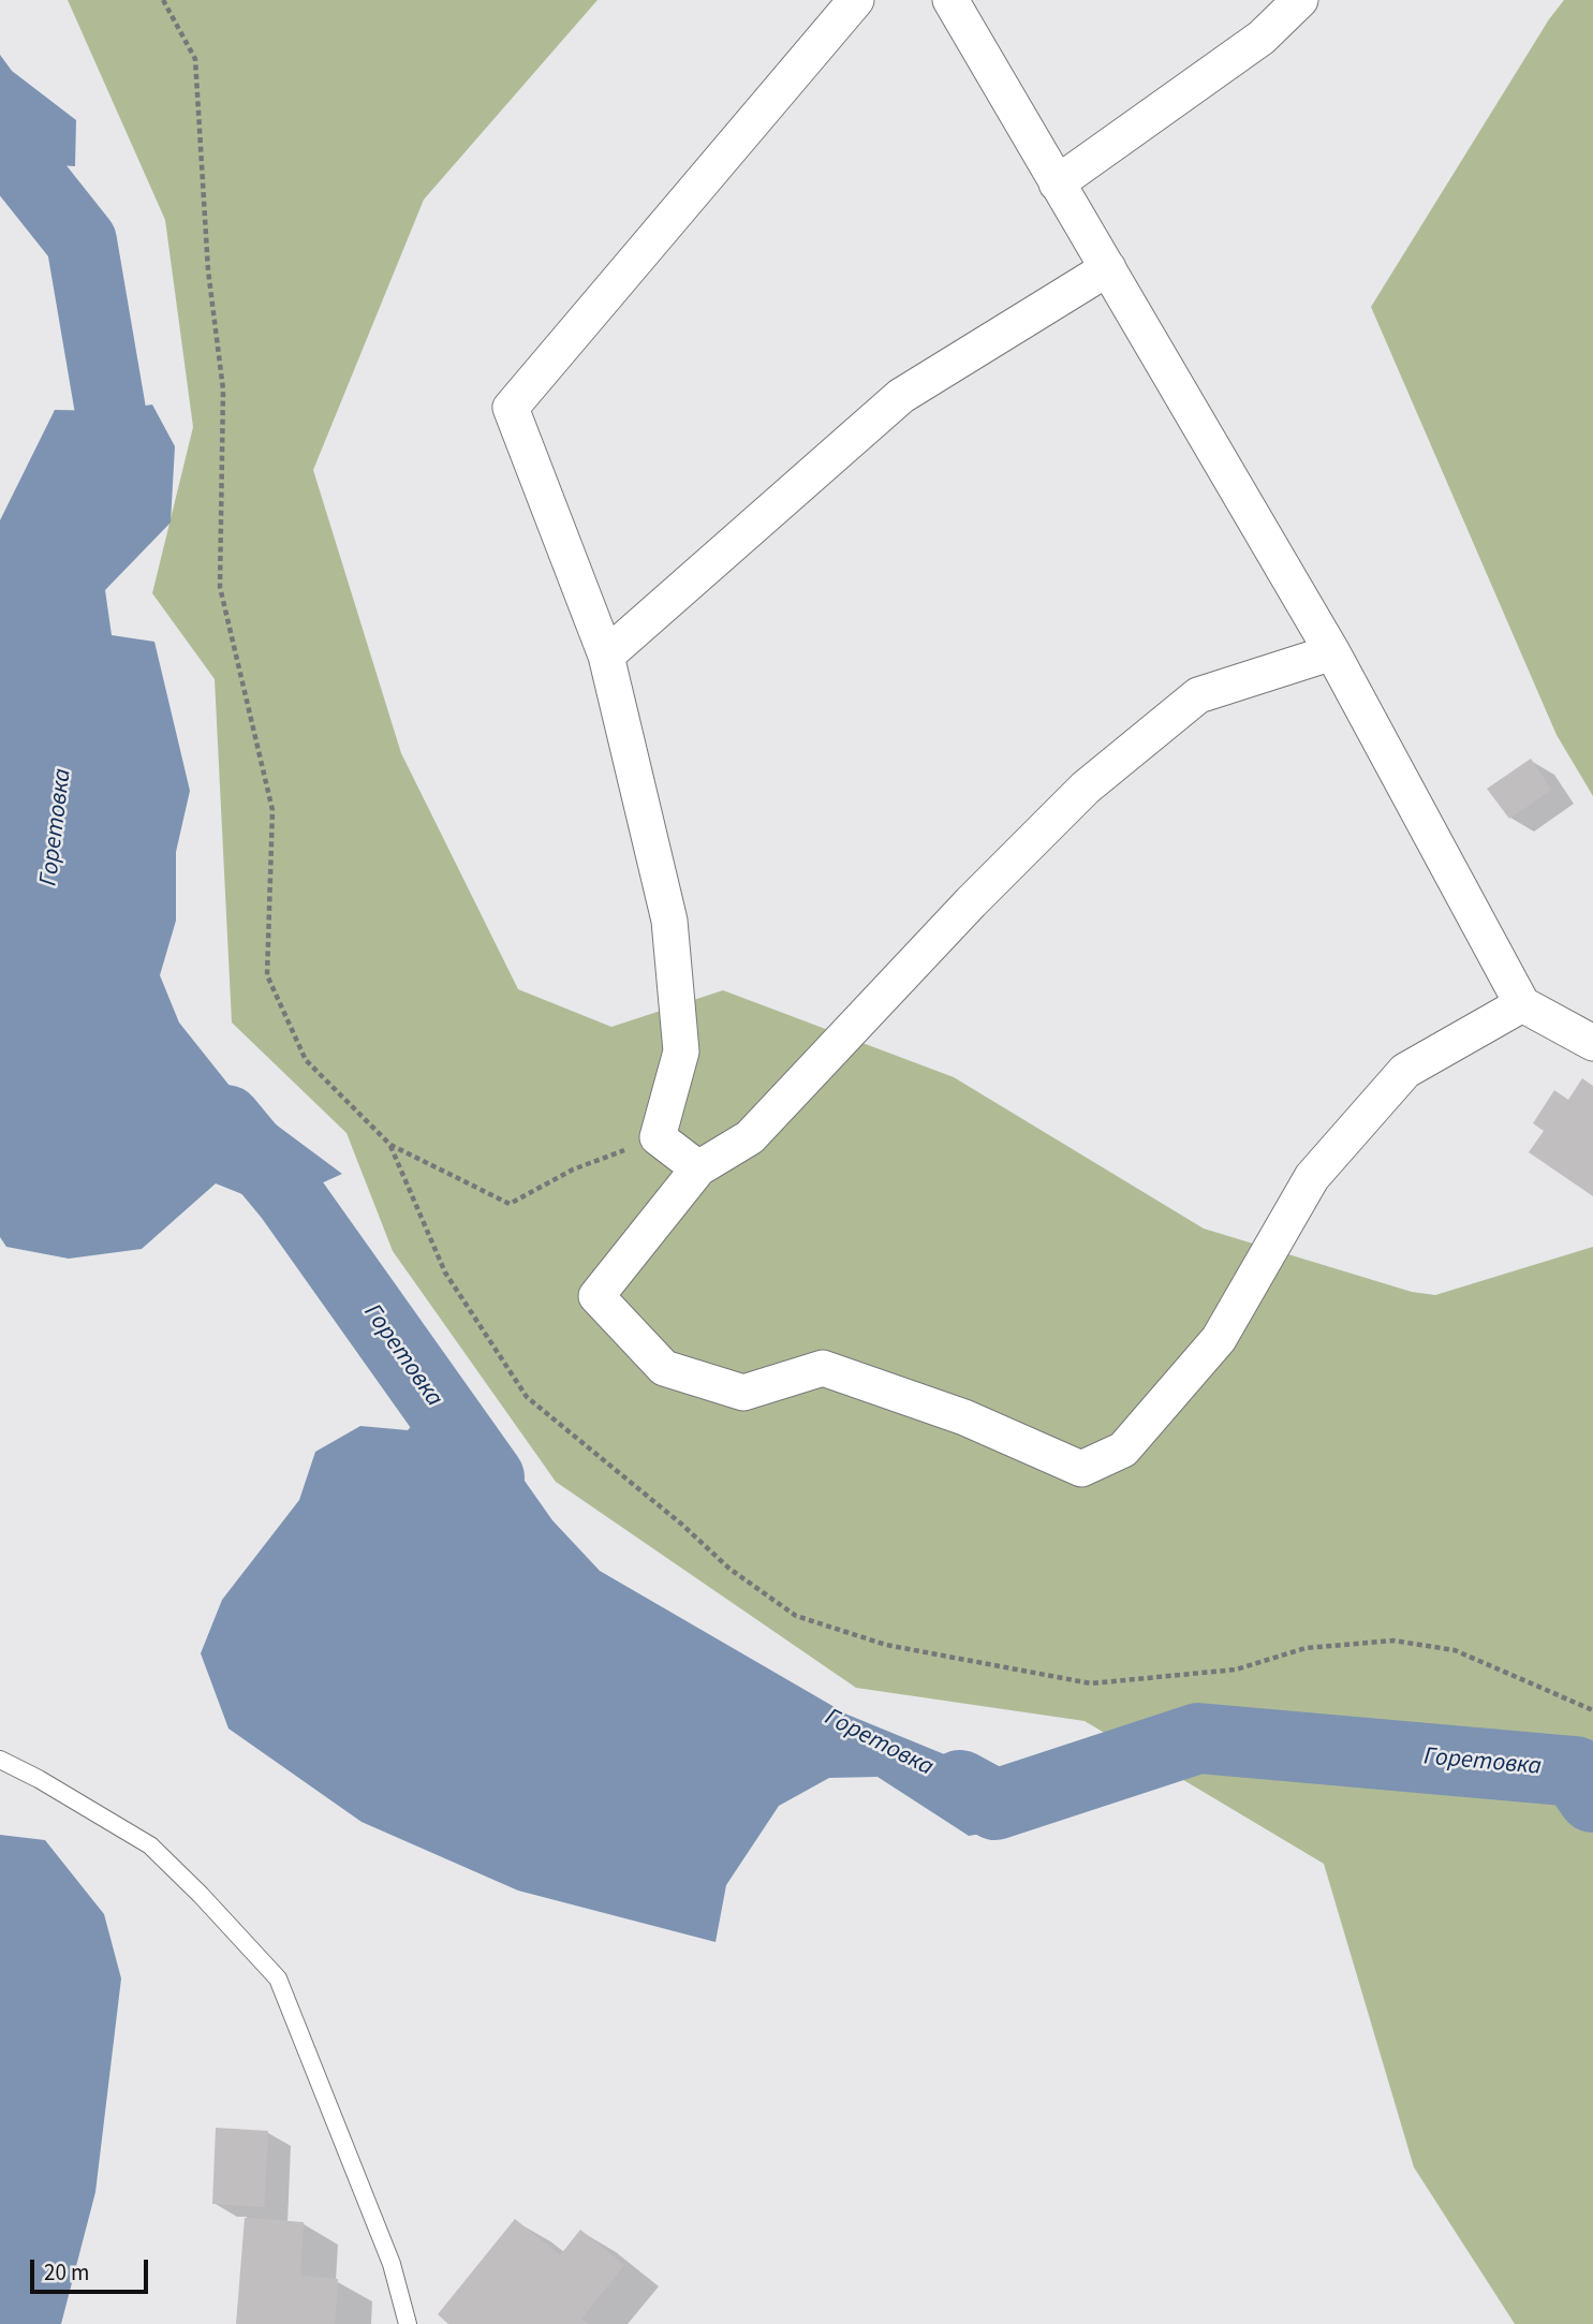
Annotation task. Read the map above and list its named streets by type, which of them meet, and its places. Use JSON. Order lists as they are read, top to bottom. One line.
{"water":["Горетовка"],"scale_bar":"20 m"}
